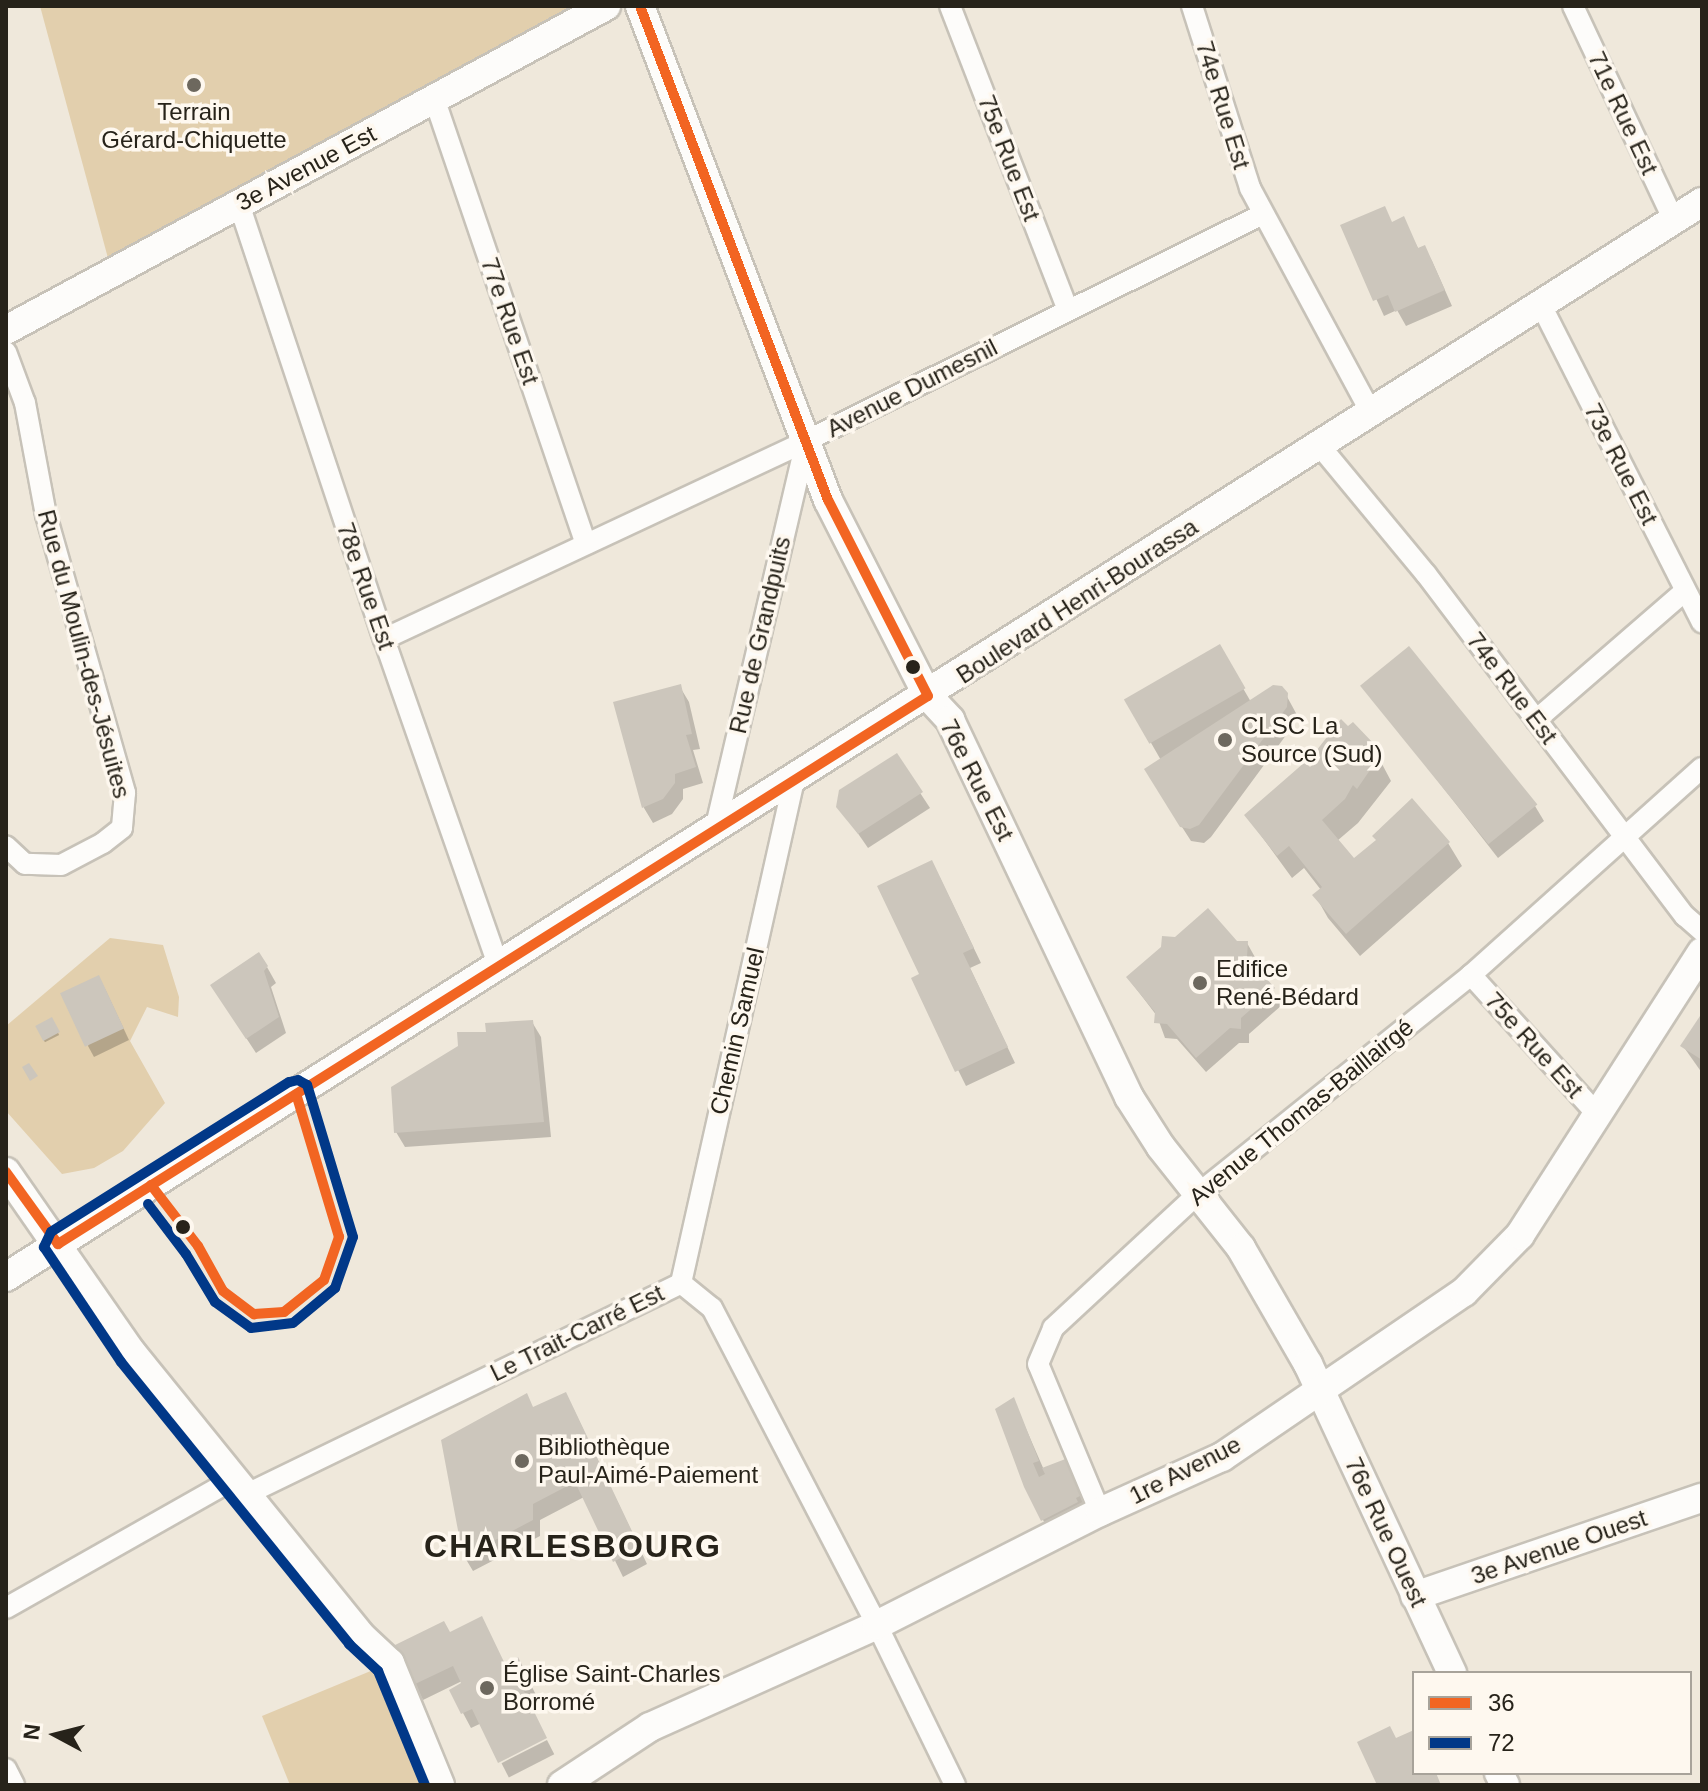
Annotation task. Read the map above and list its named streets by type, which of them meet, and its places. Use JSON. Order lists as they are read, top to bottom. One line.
{"streets":{"street":["74e Rue Est","71e Rue Est","75e Rue Est","3e Avenue Est","77e Rue Est","Avenue Dumesnil","73e Rue Est","78e Rue Est","Boulevard Henri-Bourassa","Rue de Grandpuits","Rue du Moulin-des-Jésuites","76e Rue Est","Chemin Samuel","Avenue Thomas-Baillairgé","Le Trait-Carré Est","1re Avenue","76e Rue Ouest","3e Avenue Ouest"]},"crossings":[["74e Rue Est","Avenue Dumesnil"],["74e Rue Est","Boulevard Henri-Bourassa"],["74e Rue Est","Avenue Thomas-Baillairgé"],["71e Rue Est","Boulevard Henri-Bourassa"],["75e Rue Est","Avenue Dumesnil"],["75e Rue Est","Avenue Thomas-Baillairgé"],["75e Rue Est","1re Avenue"],["3e Avenue Est","77e Rue Est"],["3e Avenue Est","78e Rue Est"],["77e Rue Est","Avenue Dumesnil"],["Avenue Dumesnil","78e Rue Est"],["Avenue Dumesnil","Rue de Grandpuits"],["Avenue Dumesnil","76e Rue Est"],["73e Rue Est","Boulevard Henri-Bourassa"],["78e Rue Est","Boulevard Henri-Bourassa"],["Boulevard Henri-Bourassa","Rue de Grandpuits"],["Boulevard Henri-Bourassa","76e Rue Est"],["Boulevard Henri-Bourassa","Chemin Samuel"],["Rue de Grandpuits","76e Rue Est"],["76e Rue Est","Avenue Thomas-Baillairgé"],["76e Rue Est","1re Avenue"],["76e Rue Est","76e Rue Ouest"],["Chemin Samuel","Le Trait-Carré Est"],["Avenue Thomas-Baillairgé","1re Avenue"],["Le Trait-Carré Est","1re Avenue"],["1re Avenue","76e Rue Ouest"],["76e Rue Ouest","3e Avenue Ouest"]],"districts":["CHARLESBOURG"],"places":["Terrain Gérard-Chiquette","CLSC La Source (Sud)","Edifice René-Bédard","Bibliothèque Paul-Aimé-Paiement","Église Saint-Charles Borromé"],"lines":["transit line 36","transit line 72"],"legend":["36","72"],"north":"left"}
